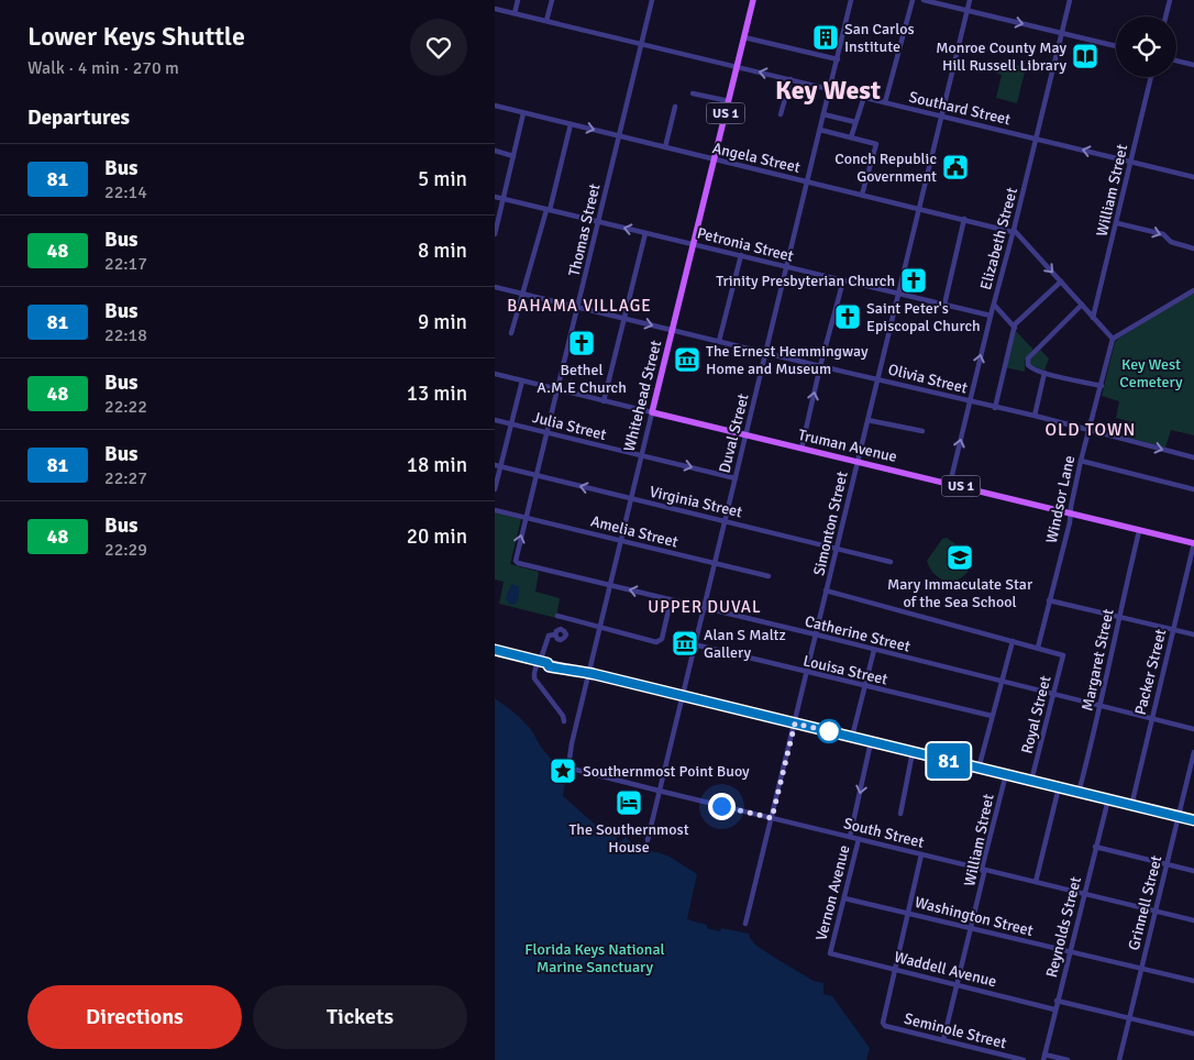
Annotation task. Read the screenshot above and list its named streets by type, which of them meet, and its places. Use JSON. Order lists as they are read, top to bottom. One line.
{"streets":{"main road":["US 1","Whitehead Street","Truman Avenue"],"street":["Southard Street","Angela Street","William Street","Thomas Street","Elizabeth Street","Petronia Street","Olivia Street","Julia Street","Duval Street","Windsor Lane","Virginia Street","Simonton Street","Amelia Street","Catherine Street","Margaret Street","Louisa Street","Packer Street","Royal Street","South Street","Vernon Avenue","Grinnell Street","Washington Street","Reynolds Street","Waddell Avenue","Seminole Street"]},"crossings":[["Southard Street","William Street"],["Southard Street","Thomas Street"],["Southard Street","Elizabeth Street"],["Southard Street","Whitehead Street"],["Southard Street","Duval Street"],["Southard Street","Simonton Street"],["Angela Street","Thomas Street"],["Angela Street","Elizabeth Street"],["Angela Street","Whitehead Street"],["Angela Street","Duval Street"],["Angela Street","Simonton Street"],["William Street","South Street"],["William Street","Washington Street"],["William Street","Waddell Avenue"],["William Street","Seminole Street"],["Thomas Street","Petronia Street"],["Thomas Street","Olivia Street"],["Thomas Street","Julia Street"],["Thomas Street","Truman Avenue"],["Thomas Street","Virginia Street"],["Thomas Street","Amelia Street"],["Thomas Street","Catherine Street"],["Elizabeth Street","Petronia Street"],["Elizabeth Street","Olivia Street"],["Elizabeth Street","Truman Avenue"],["Petronia Street","Whitehead Street"],["Petronia Street","Duval Street"],["Petronia Street","Simonton Street"],["Olivia Street","Whitehead Street"],["Olivia Street","Duval Street"],["Olivia Street","Windsor Lane"],["Olivia Street","Simonton Street"],["Whitehead Street","Julia Street"],["Whitehead Street","Truman Avenue"],["Whitehead Street","Virginia Street"],["Whitehead Street","Amelia Street"],["Whitehead Street","Catherine Street"],["Whitehead Street","South Street"],["Julia Street","Duval Street"],["Duval Street","Truman Avenue"],["Duval Street","Virginia Street"],["Duval Street","Amelia Street"],["Duval Street","Catherine Street"],["Duval Street","Louisa Street"],["Duval Street","South Street"],["Truman Avenue","Windsor Lane"],["Truman Avenue","Simonton Street"],["Truman Avenue","Margaret Street"],["Truman Avenue","Packer Street"],["Windsor Lane","Royal Street"],["Virginia Street","Simonton Street"],["Simonton Street","Catherine Street"],["Simonton Street","Louisa Street"],["Simonton Street","South Street"],["Catherine Street","Margaret Street"],["Catherine Street","Packer Street"],["Catherine Street","Royal Street"],["South Street","Vernon Avenue"],["South Street","Grinnell Street"],["South Street","Reynolds Street"],["Vernon Avenue","Washington Street"],["Vernon Avenue","Waddell Avenue"],["Grinnell Street","Washington Street"],["Washington Street","Reynolds Street"],["Reynolds Street","Waddell Avenue"],["Waddell Avenue","Seminole Street"]],"one_way":["Julia Street"],"districts":["Key West","BAHAMA VILLAGE","OLD TOWN","UPPER DUVAL"],"parks":["Key West Cemetery","Florida Keys National Marine Sanctuary"],"places":{"building":["San Carlos Institute"],"library":["Monroe County May Hill Russell Library"],"public building":["Conch Republic Government"],"church":["Trinity Presbyterian Church","Saint Peter's Episcopal Church","Bethel A.M.E Church"],"museum":["The Ernest Hemmingway Home and Museum","Alan S Maltz Gallery"],"school or university":["Mary Immaculate Star of the Sea School"],"place":["Southernmost Point Buoy"],"hotel":["The Southernmost House"]},"lines":["bus line 81"],"page":{"heading":[["Lower Keys Shuttle","Walk · 4 min · 270 m"],"Departures"],"on_map":"81","list":[{"mark":"81","name":"Bus","note":"22:14","value":"5 min"},{"mark":"48","name":"Bus","note":"22:17","value":"8 min"},{"mark":"81","name":"Bus","note":"22:18","value":"9 min"},{"mark":"48","name":"Bus","note":"22:22","value":"13 min"},{"mark":"81","name":"Bus","note":"22:27","value":"18 min"},{"mark":"48","name":"Bus","note":"22:29","value":"20 min"}],"buttons":["Directions","Tickets"]}}
